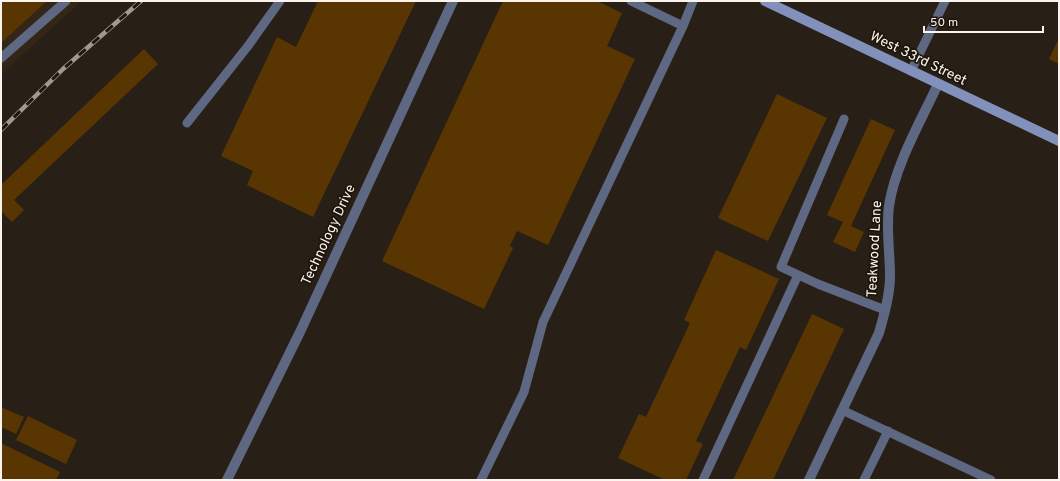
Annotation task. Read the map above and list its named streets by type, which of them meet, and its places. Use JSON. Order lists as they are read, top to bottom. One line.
{"streets":{"main road":["West 33rd Street"],"street":["Technology Drive","Teakwood Lane"]},"crossings":[["West 33rd Street","Teakwood Lane"]],"scale_bar":"50 m"}
